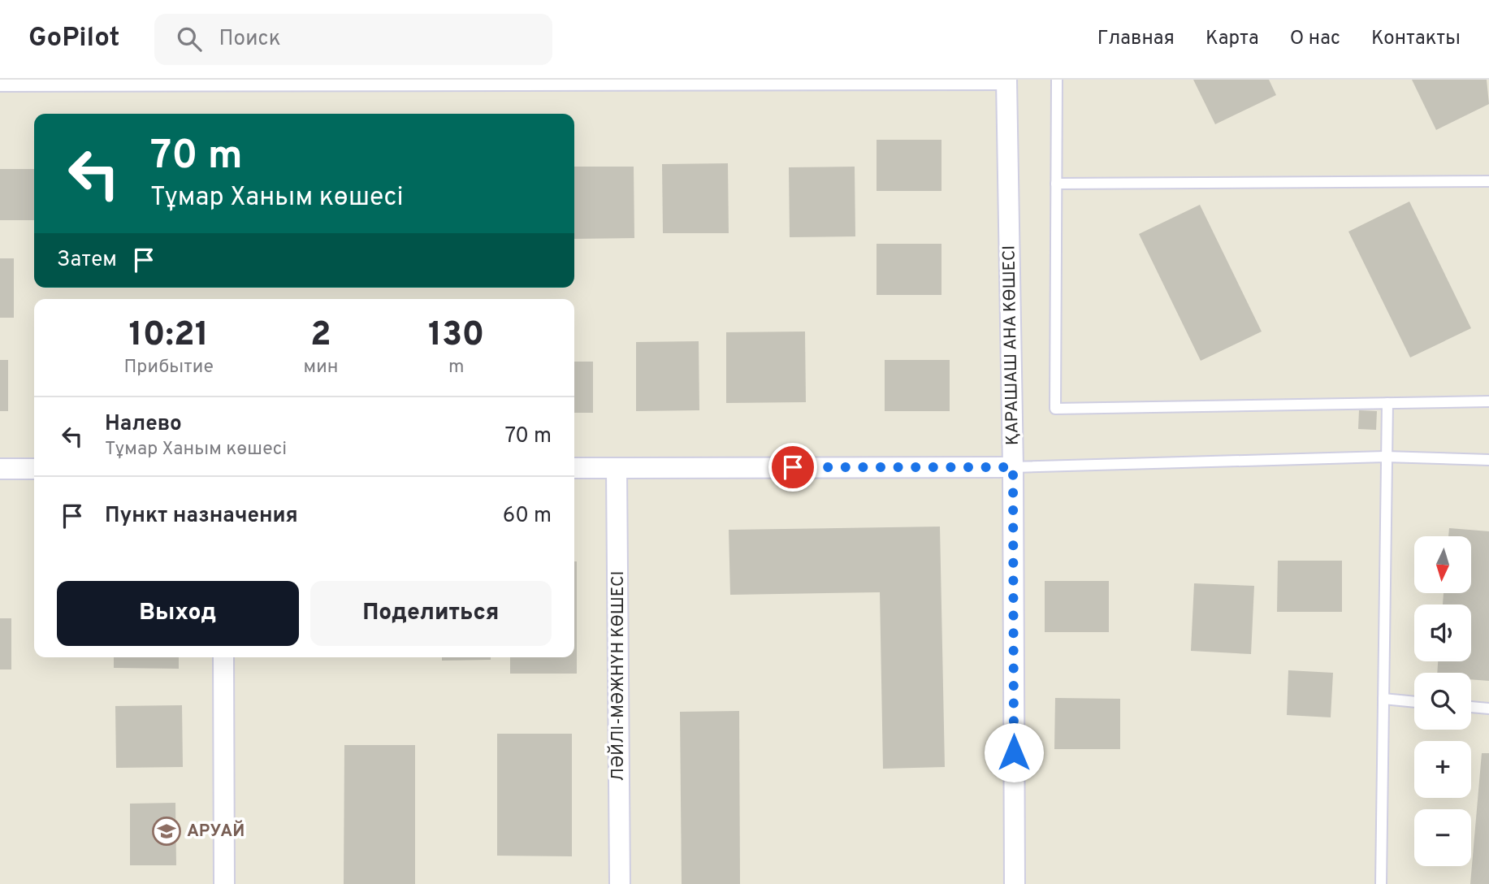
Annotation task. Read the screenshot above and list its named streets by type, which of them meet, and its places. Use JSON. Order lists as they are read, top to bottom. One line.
{"streets":{"street":["ҚАРАШАШ АНА КӨШЕСІ","ЛӘЙЛІ-МӘЖНҮН КӨШЕСІ"]},"places":{"school or university":["АРУАЙ"]},"north":"bottom","page":{"header":"GoPilot","search":"Поиск","nav":["Главная","Карта","О нас","Контакты"],"turn":["70 m","Тұмар Ханым көшесі"],"then":"Затем","eta":["10:21","Прибытие","2","мин","130","m"],"list":[{"name":"Налево","note":"Тұмар Ханым көшесі","value":"70 m"},{"name":"Пункт назначения","value":"60 m"}],"map_buttons":["+","−"],"buttons":["Выход","Поделиться"]}}
